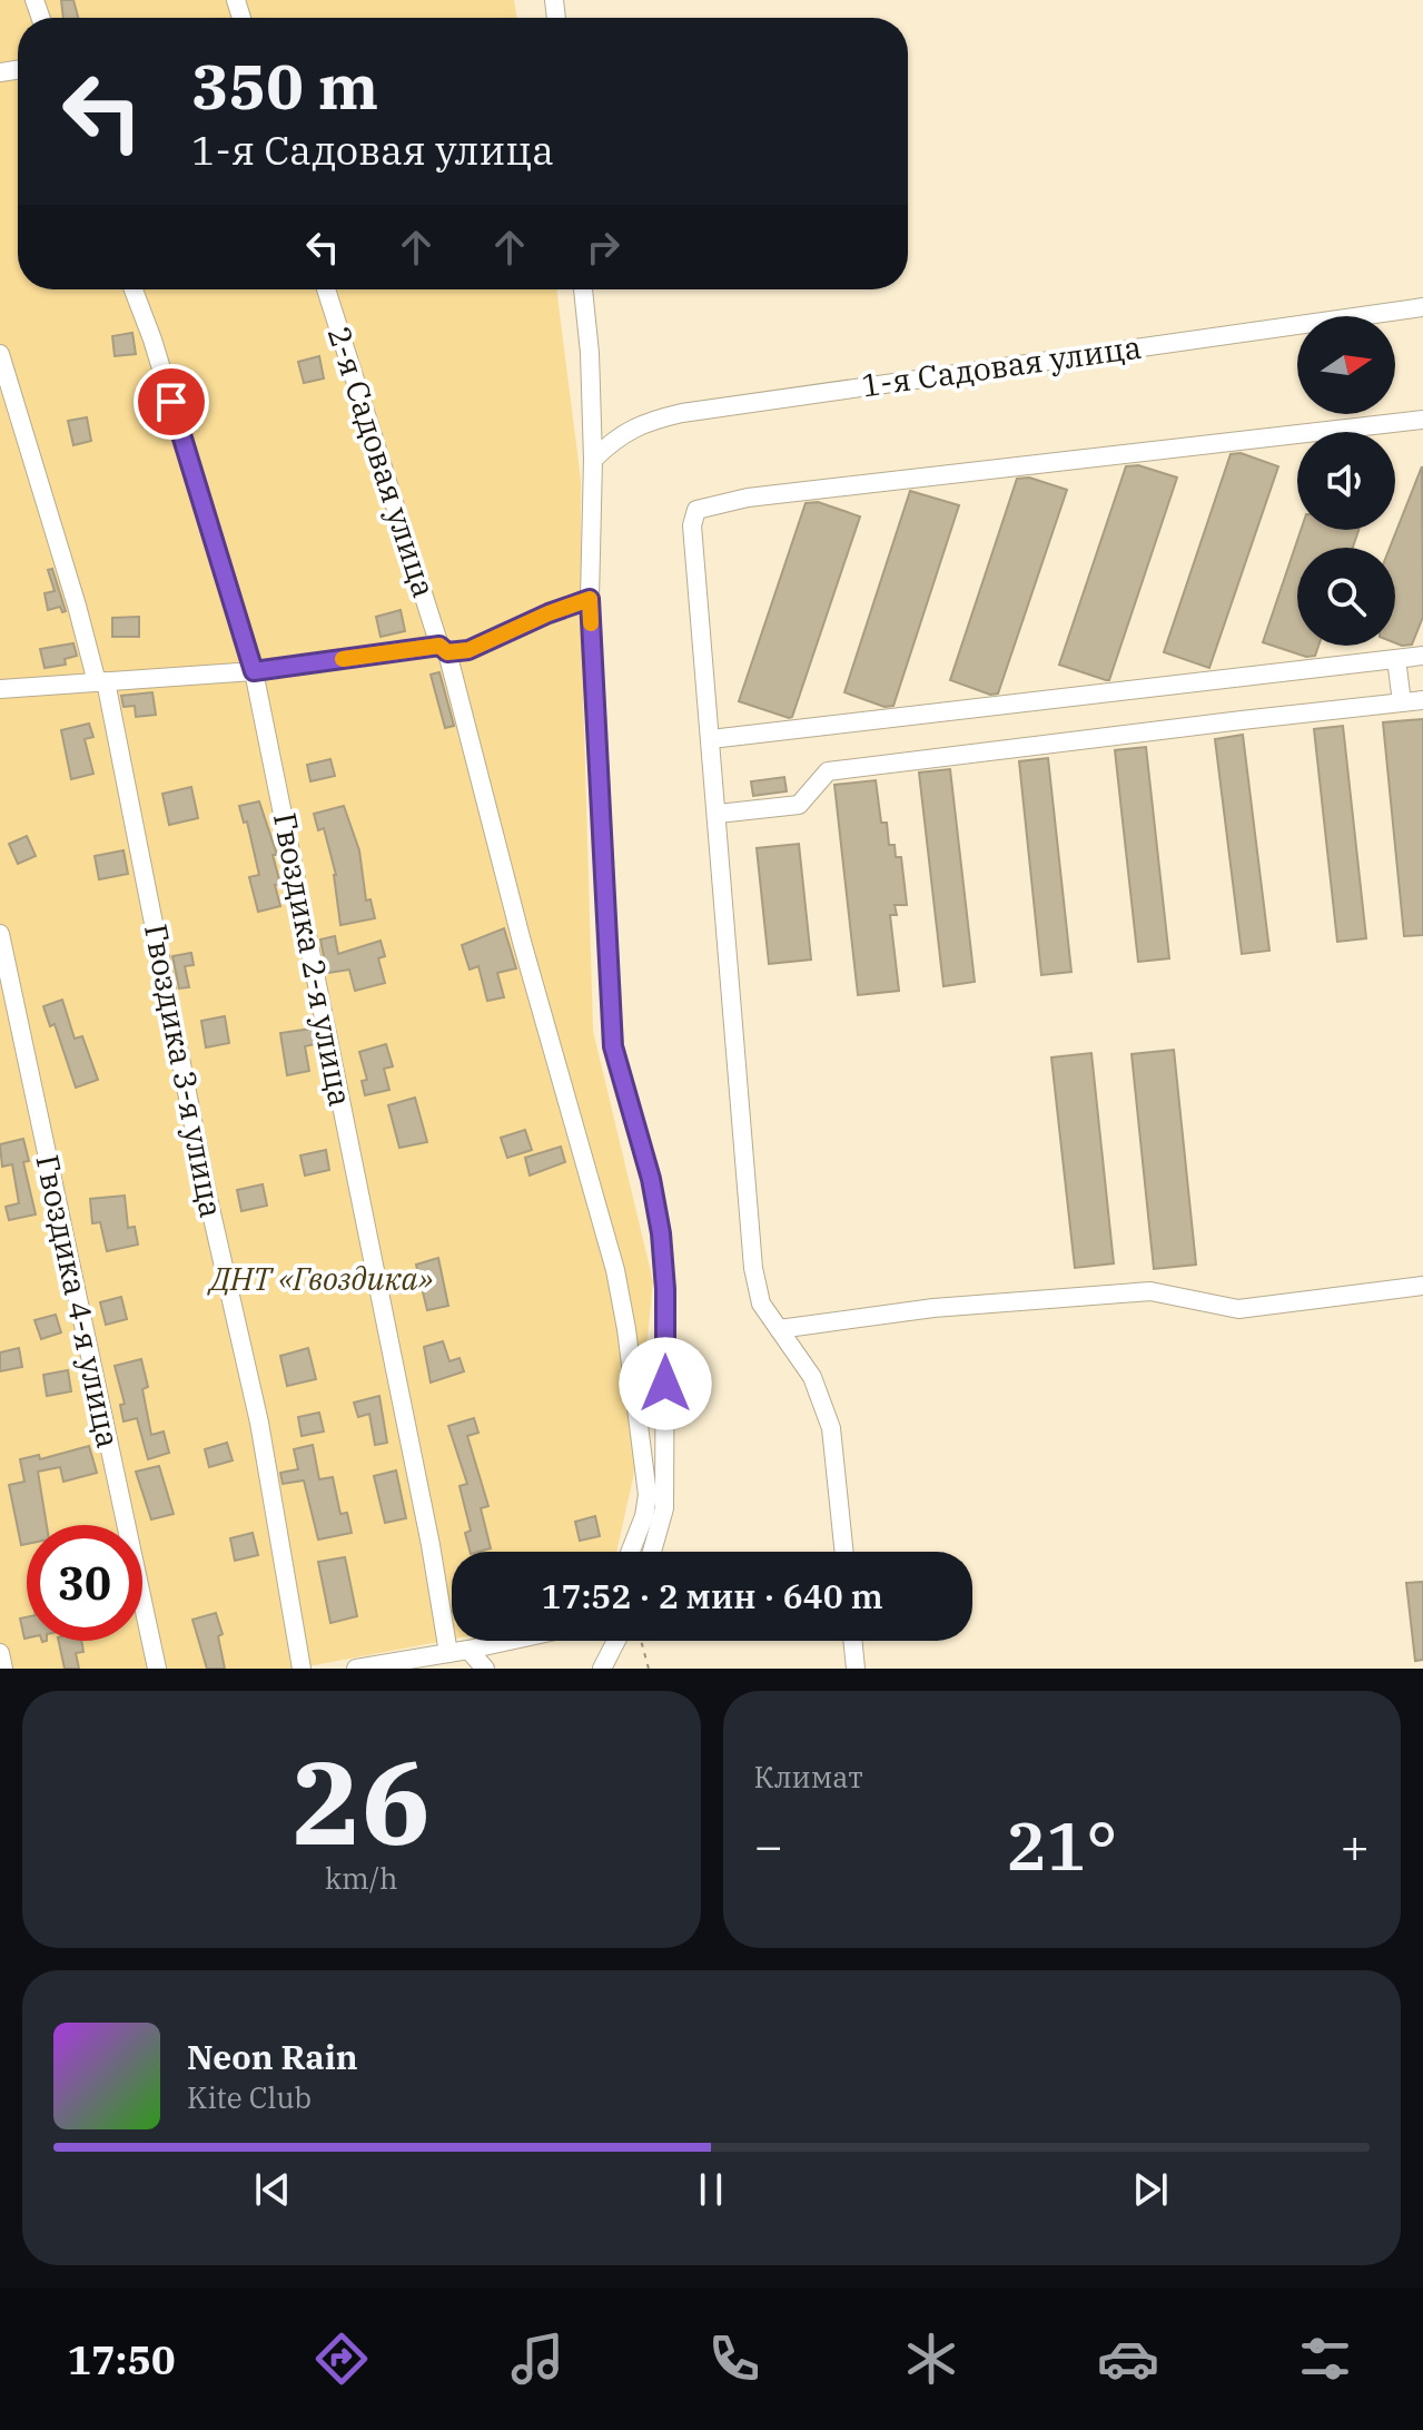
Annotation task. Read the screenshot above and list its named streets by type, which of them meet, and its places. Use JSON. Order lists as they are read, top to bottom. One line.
{"streets":{"street":["1-я Садовая улица","2-я Садовая улица","Гвоздика 2-я улица","Гвоздика 3-я улица","Гвоздика 4-я улица"]},"parks":["ДНТ «Гвоздика»"],"north":"right","page":{"turn":["350 m","1-я Садовая улица"],"limit":"30","trip":"17:52 · 2 мин · 640 m","tile":[["26","km/h"],"Климат"],"heat":["−","21°","+"],"song":["Neon Rain","Kite Club"],"tabs":"17:50"}}
